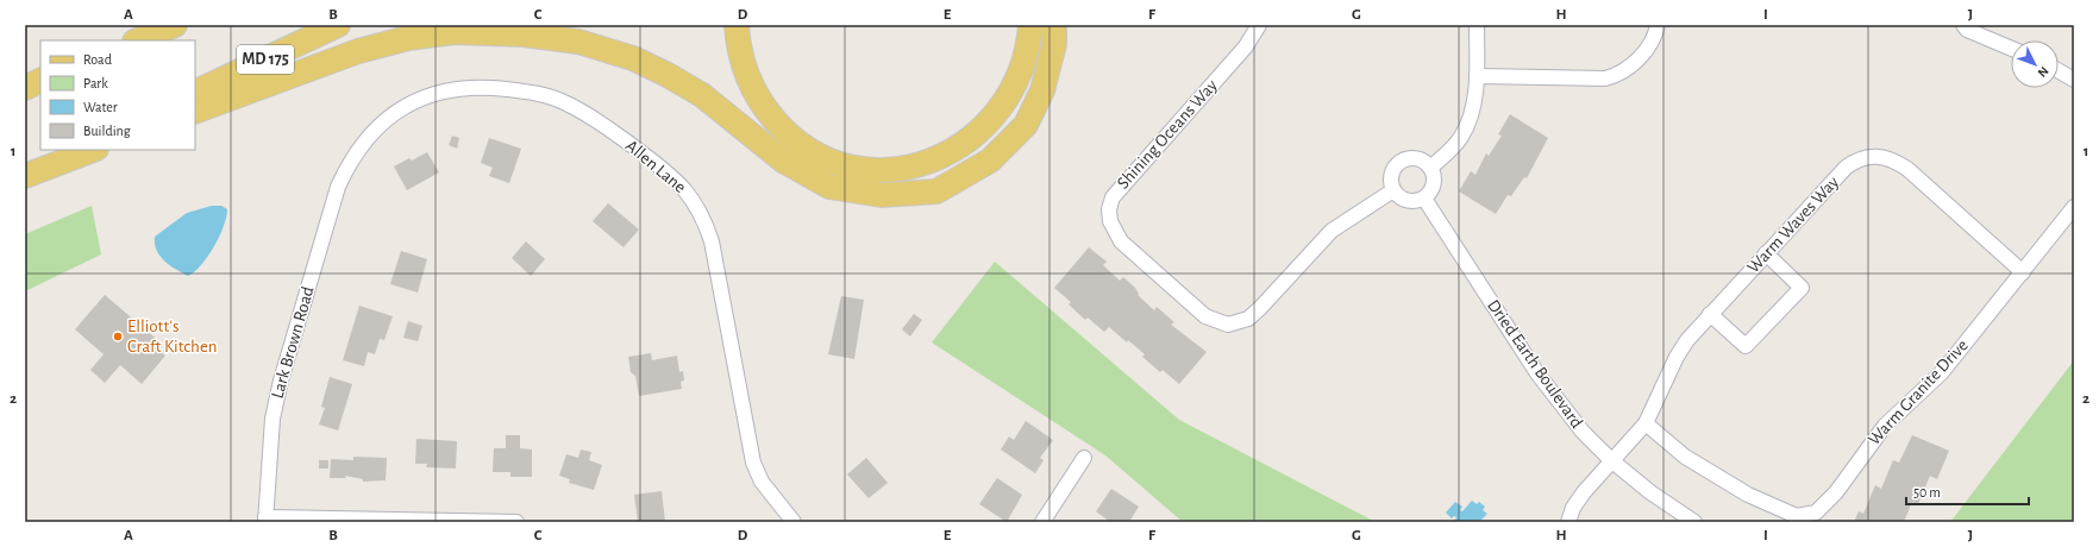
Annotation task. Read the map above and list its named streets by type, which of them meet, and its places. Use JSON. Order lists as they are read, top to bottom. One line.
{"streets":{"main road":["MD 175"],"street":["Shining Oceans Way","Allen Lane","Warm Waves Way","Lark Brown Road","Dried Earth Boulevard","Warm Granite Drive"]},"crossings":[["Shining Oceans Way","Dried Earth Boulevard"],["Allen Lane","Lark Brown Road"],["Warm Waves Way","Dried Earth Boulevard"],["Warm Waves Way","Warm Granite Drive"]],"places":["Elliott's Craft Kitchen"],"legend":["Road","Park","Water","Building"],"scale_bar":"50 m","north":"bottom right","grid":{"columns":["A","B","C","D","E","F","G","H","I","J"],"rows":["1","2"]}}
